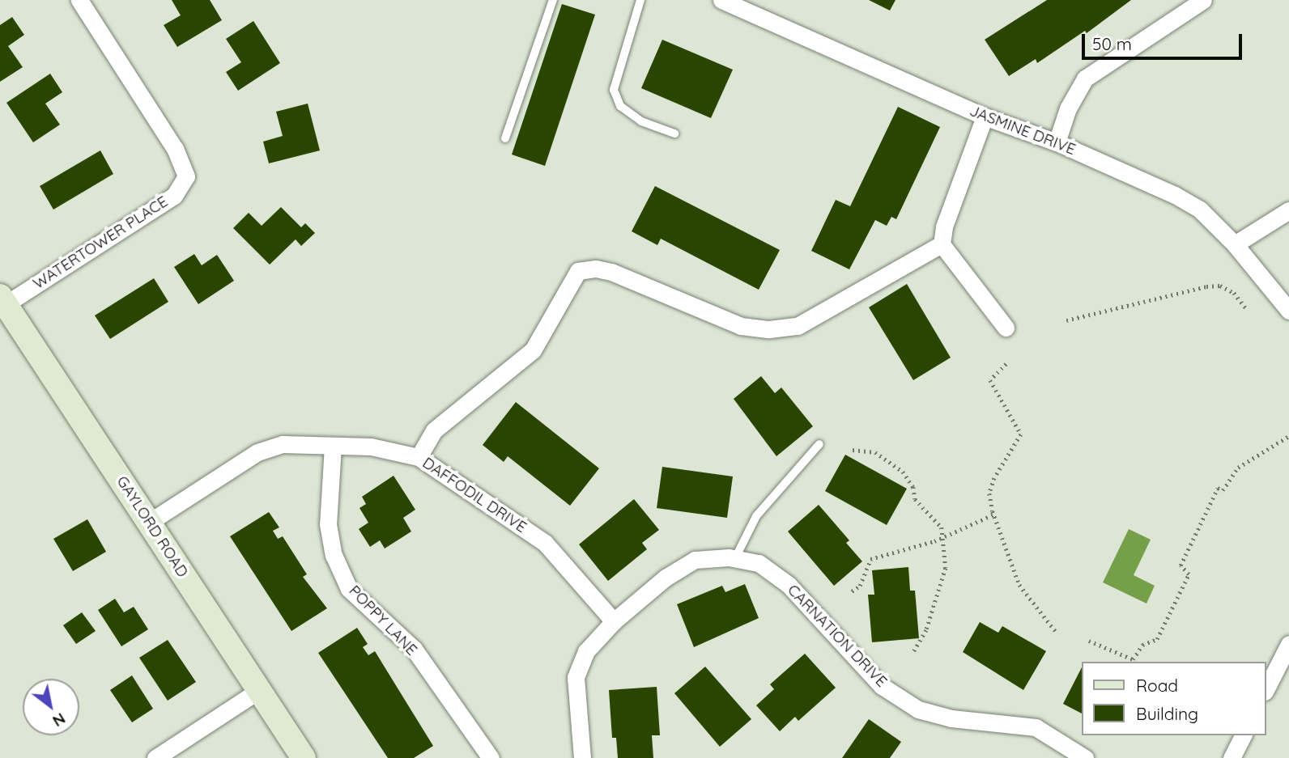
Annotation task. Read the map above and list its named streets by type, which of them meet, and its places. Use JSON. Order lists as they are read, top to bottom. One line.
{"streets":{"street":["JASMINE DRIVE","WATERTOWER PLACE","DAFFODIL DRIVE","GAYLORD ROAD","POPPY LANE","CARNATION DRIVE"]},"crossings":[["WATERTOWER PLACE","GAYLORD ROAD"],["DAFFODIL DRIVE","GAYLORD ROAD"],["DAFFODIL DRIVE","POPPY LANE"],["DAFFODIL DRIVE","CARNATION DRIVE"]],"legend":["Road","Building"],"scale_bar":"50 m","north":"bottom right"}
